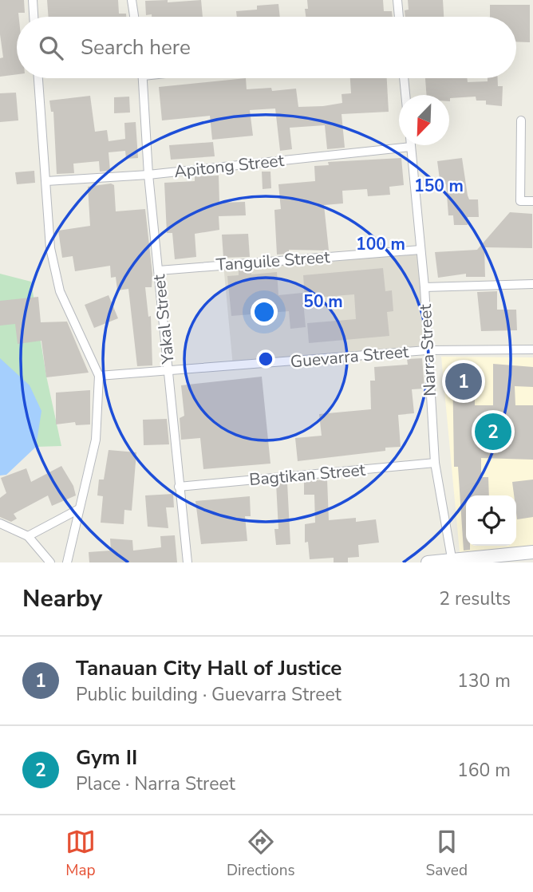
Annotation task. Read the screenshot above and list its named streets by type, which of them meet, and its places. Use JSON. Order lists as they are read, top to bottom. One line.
{"streets":{"street":["Apitong Street","Tanguile Street","Yakal Street","Narra Street","Guevarra Street","Bagtikan Street"]},"crossings":[["Apitong Street","Yakal Street"],["Apitong Street","Narra Street"],["Tanguile Street","Yakal Street"],["Tanguile Street","Narra Street"],["Yakal Street","Guevarra Street"],["Yakal Street","Bagtikan Street"],["Narra Street","Guevarra Street"],["Narra Street","Bagtikan Street"]],"north":"bottom left","page":{"search":"Search here","pins":["1","2"],"heading":["Nearby","2 results"],"list":[{"mark":"1","name":"Tanauan City Hall of Justice","note":"Public building · Guevarra Street","value":"130 m"},{"mark":"2","name":"Gym II","note":"Place · Narra Street","value":"160 m"}],"nav":["Map","Directions","Saved"]},"rings":["150 m","100 m","50 m"]}
